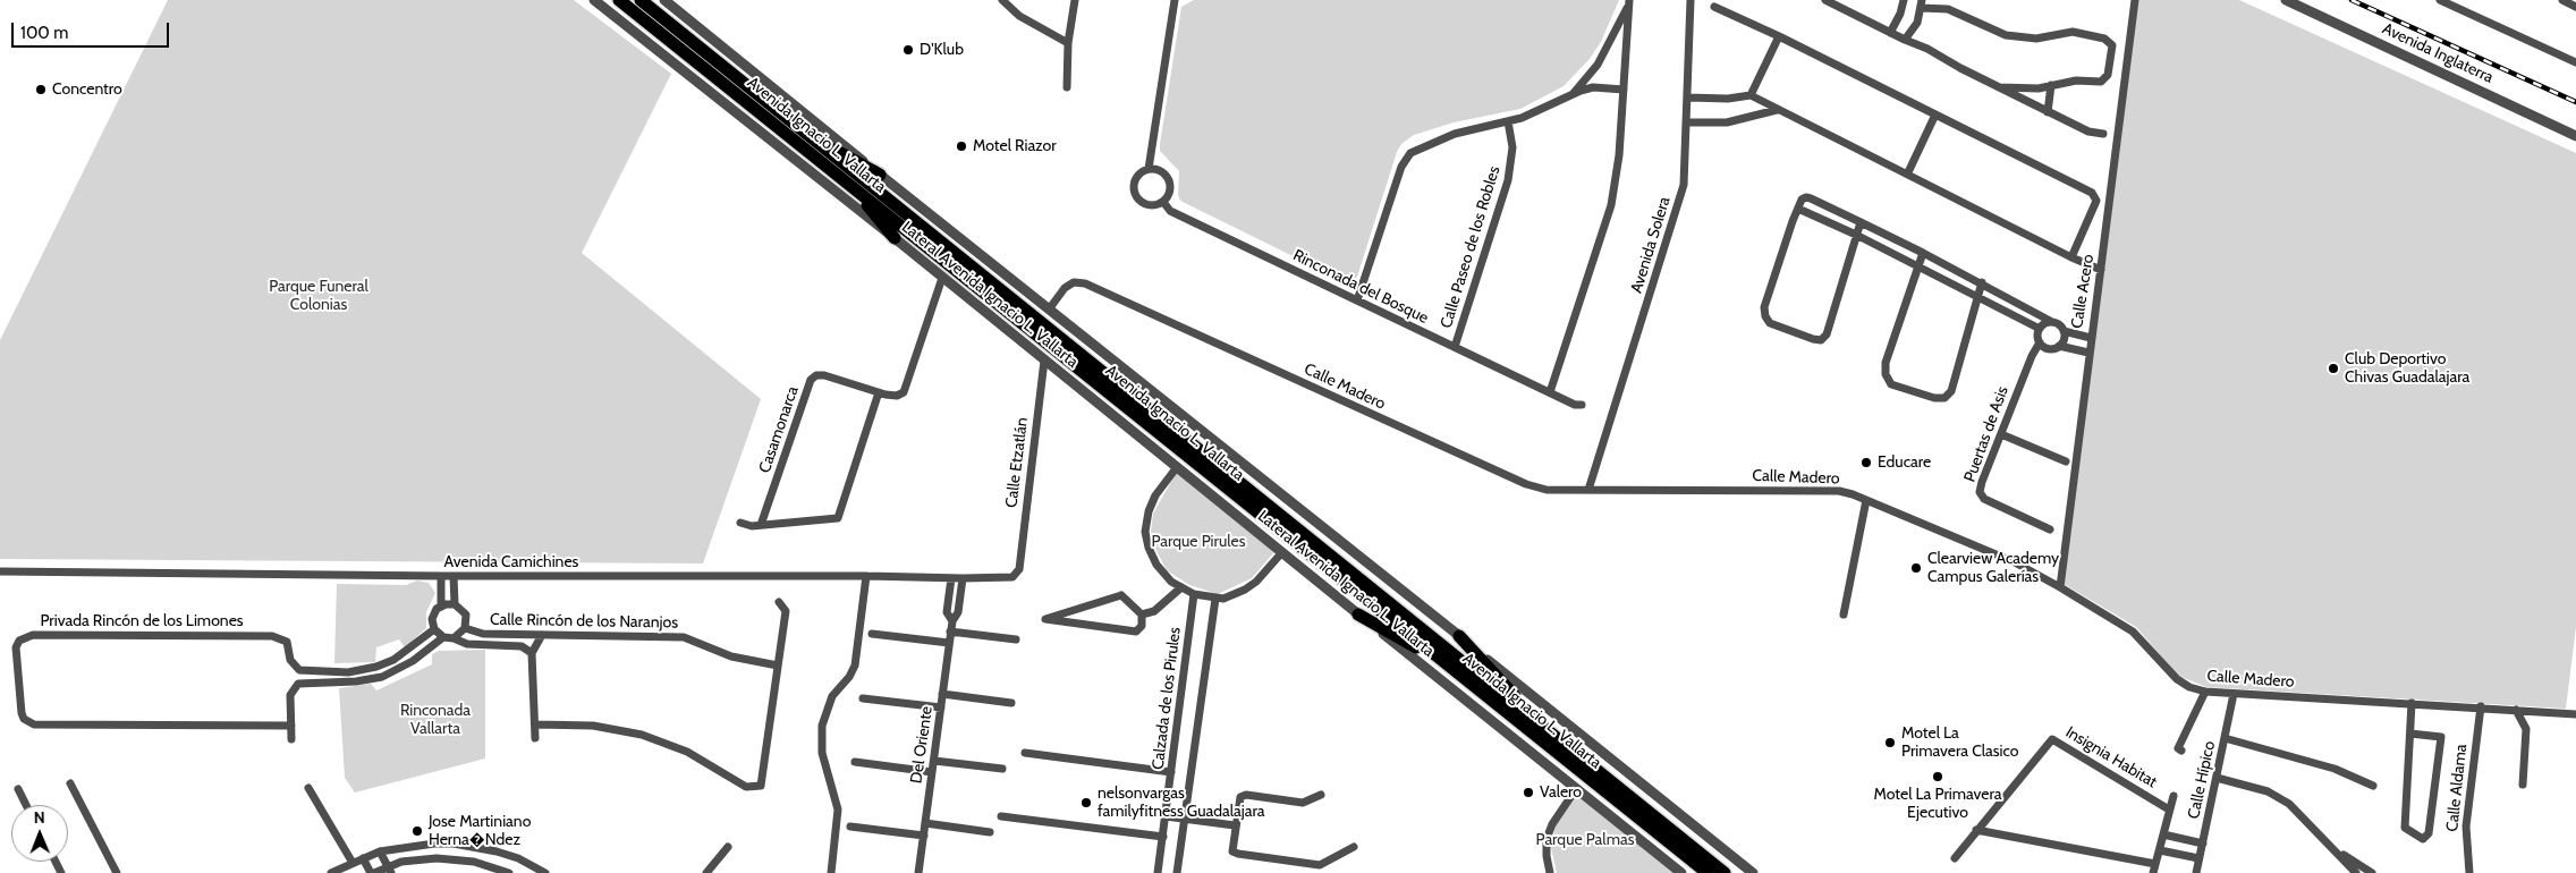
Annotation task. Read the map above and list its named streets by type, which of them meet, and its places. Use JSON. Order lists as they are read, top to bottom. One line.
{"streets":{"highway":["Avenida Ignacio L. Vallarta"],"street":["Avenida Inglaterra","Avenida Solera","Calle Paseo de los Robles","Rinconada del Bosque","Calle Acero","Lateral Avenida Ignacio L. Vallarta","Calle Madero","Casamonarca","Puertas de Asis","Calle Etzatlán","Avenida Camichines","Privada Rincón de los Limones","Calle Rincón de los Naranjos","Calzada de los Pirules","Del Oriente","Insignia Habitat","Calle Hípico","Calle Aldama"]},"crossings":[["Avenida Ignacio L. Vallarta","Lateral Avenida Ignacio L. Vallarta"],["Avenida Solera","Calle Madero"],["Calle Paseo de los Robles","Rinconada del Bosque"],["Calle Acero","Calle Madero"],["Lateral Avenida Ignacio L. Vallarta","Calle Madero"],["Lateral Avenida Ignacio L. Vallarta","Casamonarca"],["Lateral Avenida Ignacio L. Vallarta","Calle Etzatlán"],["Calle Madero","Calle Hípico"],["Calle Madero","Calle Aldama"],["Calle Etzatlán","Avenida Camichines"],["Avenida Camichines","Del Oriente"]],"parks":["Parque Funeral Colonias","Parque Pirules","Rinconada Vallarta","Parque Palmas"],"places":["D'Klub","Concentro","Motel Riazor","Club Deportivo Chivas Guadalajara","Educare","Clearview Academy Campus Galerías","Motel La Primavera Clasico","Motel La Primavera Ejecutivo","Valero","nelsonvargas familyfitness Guadalajara","Jose Martiniano Herna�Ndez"],"scale_bar":"100 m","north":"top"}
